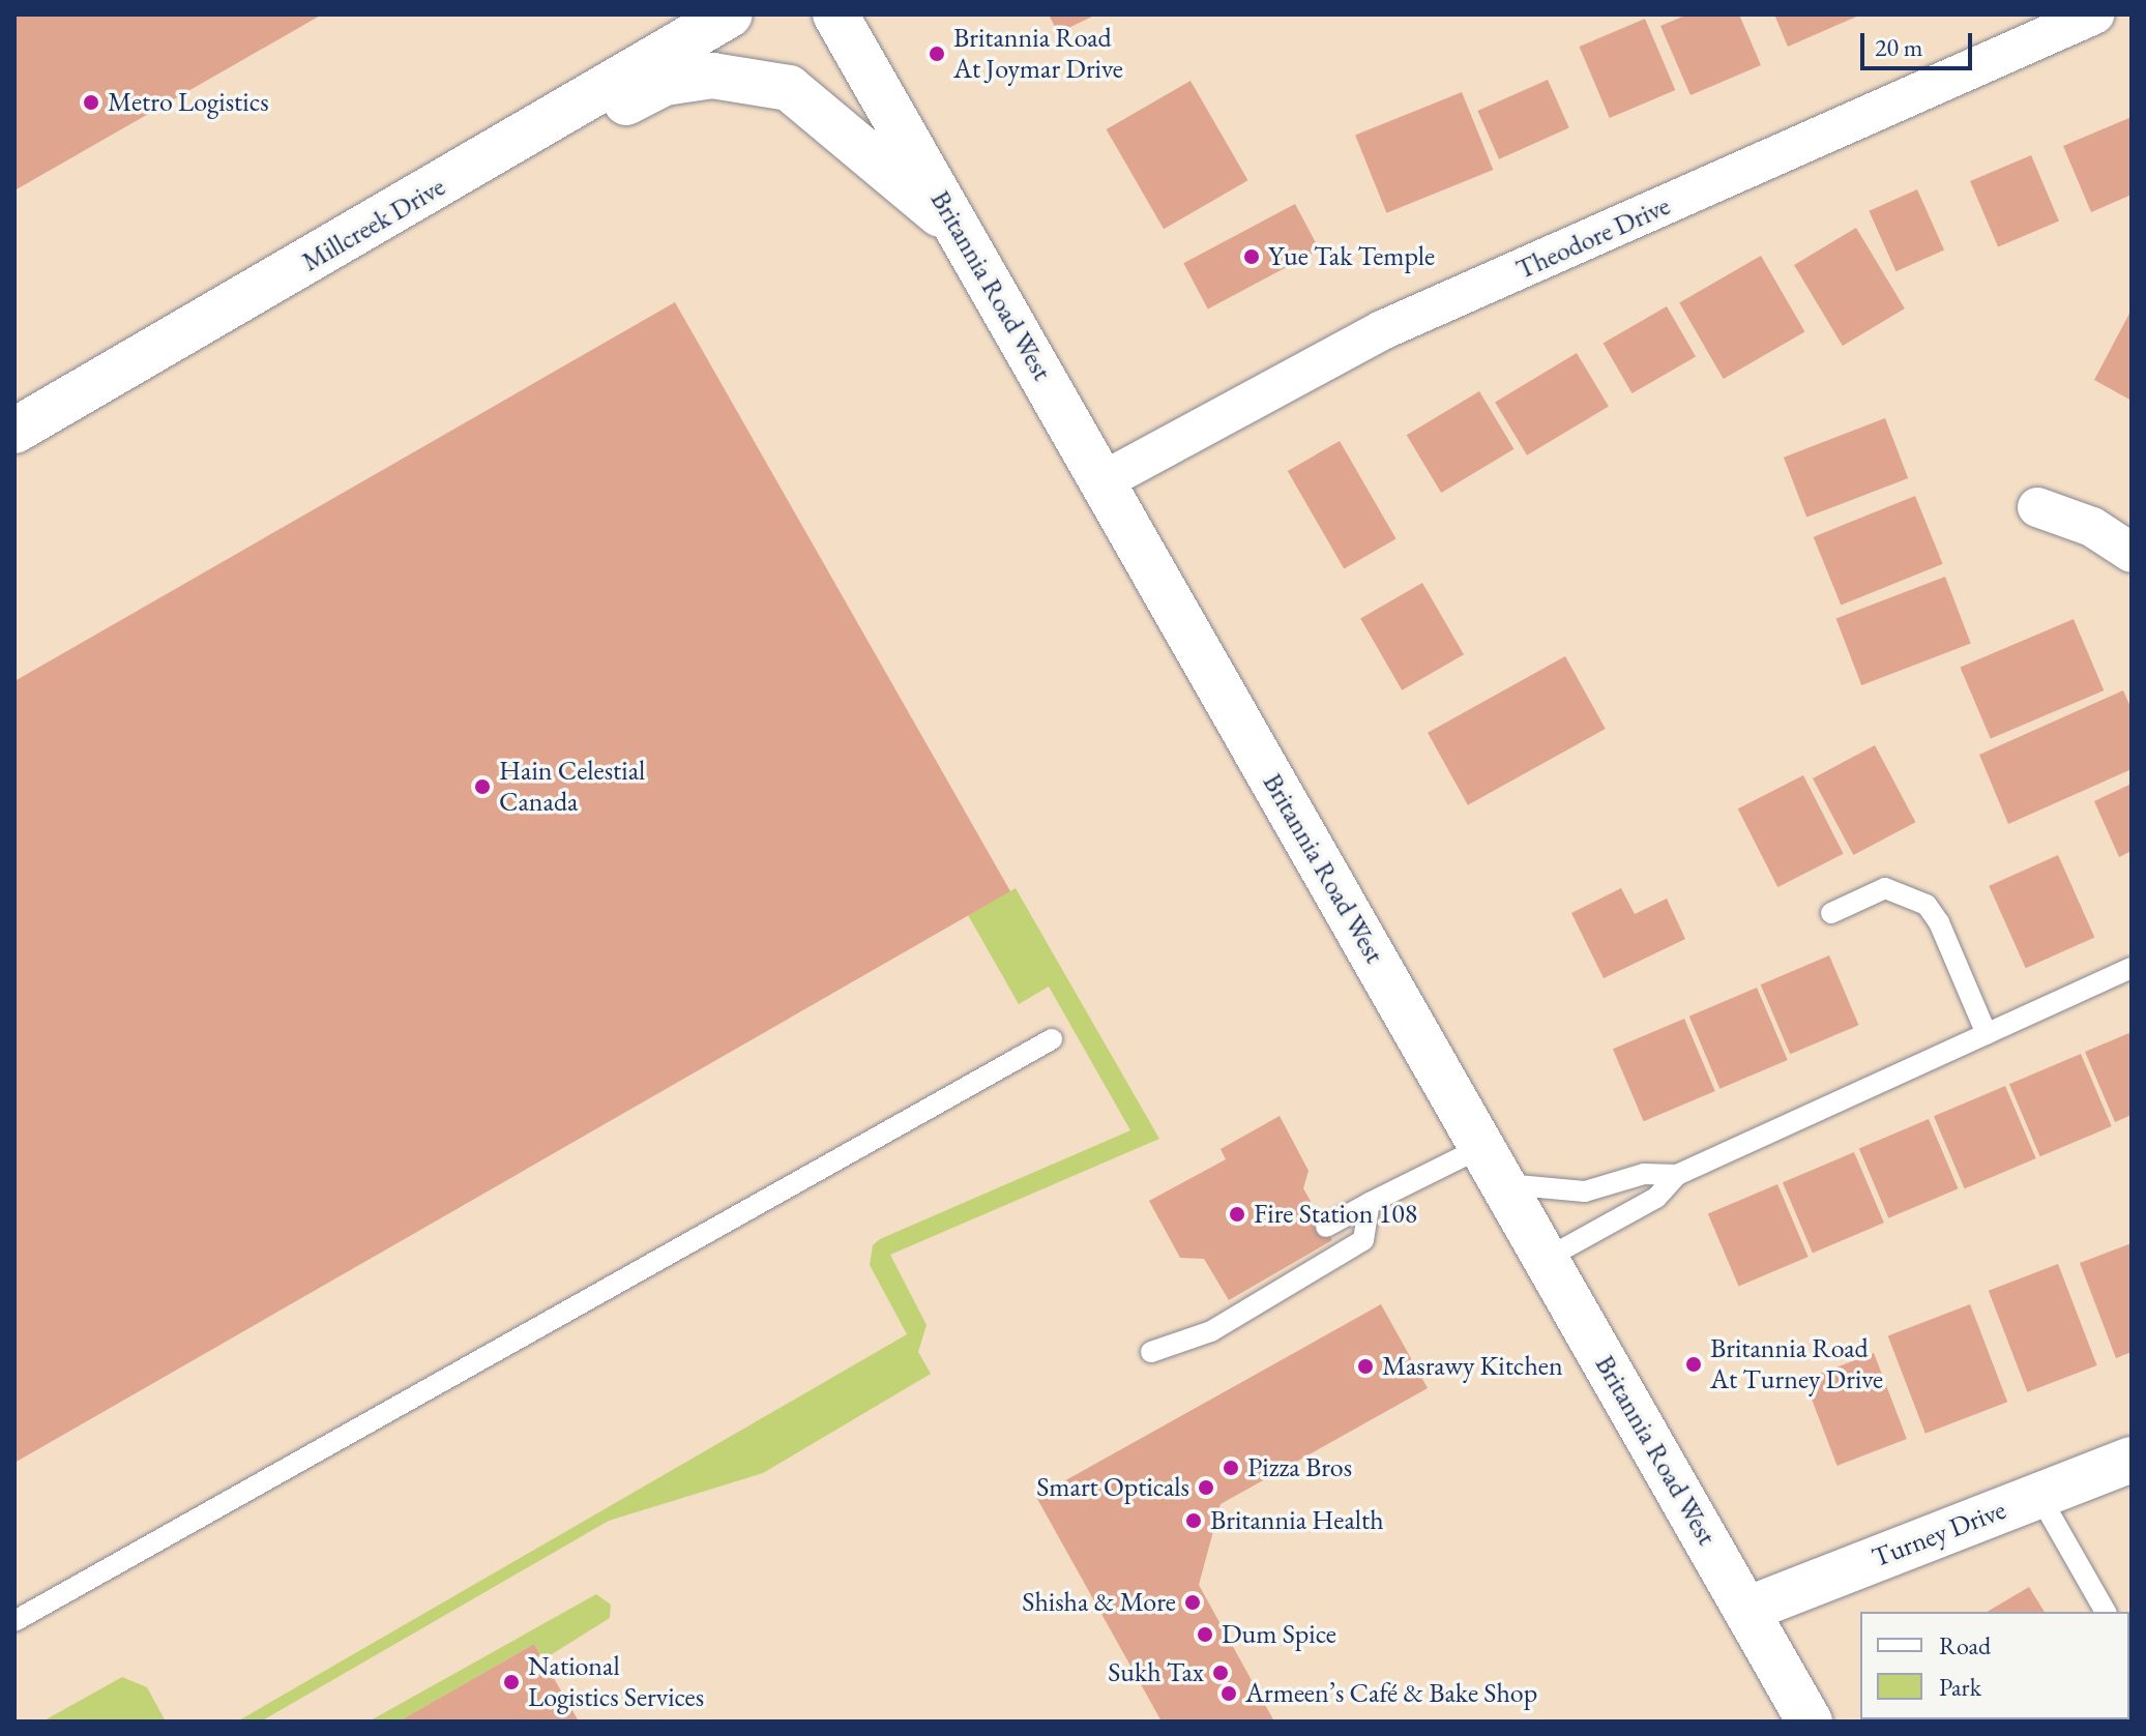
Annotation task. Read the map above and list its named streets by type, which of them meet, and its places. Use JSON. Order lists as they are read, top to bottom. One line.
{"streets":{"main road":["Millcreek Drive","Britannia Road West","Turney Drive"],"street":["Theodore Drive"]},"crossings":[["Theodore Drive","Britannia Road West"],["Britannia Road West","Turney Drive"]],"places":["Britannia Road At Joymar Drive","Metro Logistics","Yue Tak Temple","Hain Celestial Canada","Fire Station 108","Britannia Road At Turney Drive","Masrawy Kitchen","Pizza Bros","Smart Opticals","Britannia Health","Shisha & More","Dum Spice","Sukh Tax","National Logistics Services","Armeen’s Café & Bake Shop"],"legend":["Road","Park"],"scale_bar":"20 m"}
